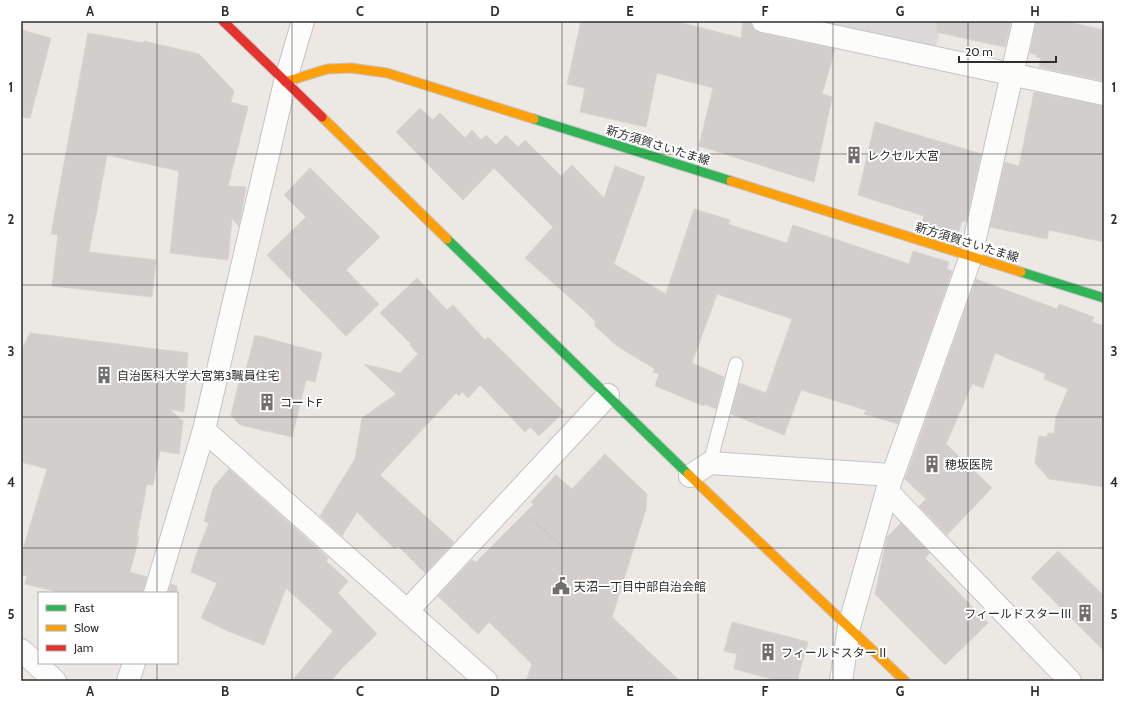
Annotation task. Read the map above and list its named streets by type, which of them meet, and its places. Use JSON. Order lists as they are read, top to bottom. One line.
{"streets":{"main road":["新方須賀さいたま線"]},"places":{"building":["レクセル大宮","自治医科大学大宮第3職員住宅","コートF","穂坂医院","フィールドスターⅢ","フィールドスターⅡ"],"public building":["天沼一丁目中部自治会館"]},"legend":["Fast","Slow","Jam"],"scale_bar":"20 m","grid":{"columns":["A","B","C","D","E","F","G","H"],"rows":["1","2","3","4","5"]}}
